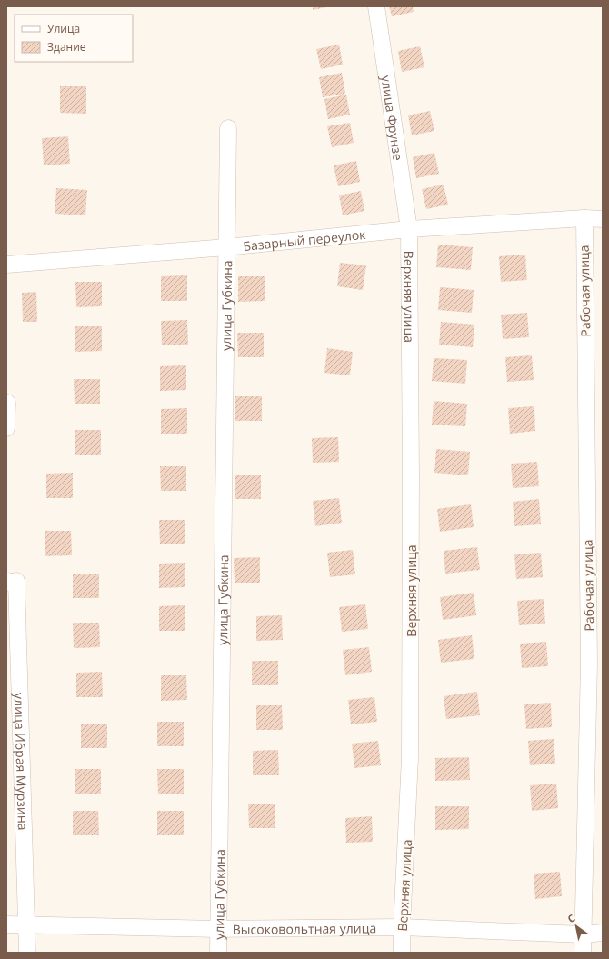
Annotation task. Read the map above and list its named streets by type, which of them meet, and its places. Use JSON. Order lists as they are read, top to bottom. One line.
{"streets":{"street":["улица Фрунзе","Базарный переулок","Рабочая улица","Верхняя улица","улица Губкина","улица Ибрая Мурзина","Высоковольтная улица"]},"crossings":[["улица Фрунзе","Базарный переулок"],["улица Фрунзе","Верхняя улица"],["Базарный переулок","Рабочая улица"],["Базарный переулок","Верхняя улица"],["Базарный переулок","улица Губкина"],["Рабочая улица","Высоковольтная улица"],["Верхняя улица","Высоковольтная улица"],["улица Губкина","Высоковольтная улица"],["улица Ибрая Мурзина","Высоковольтная улица"]],"legend":["Улица","Здание"],"north":"top left"}
